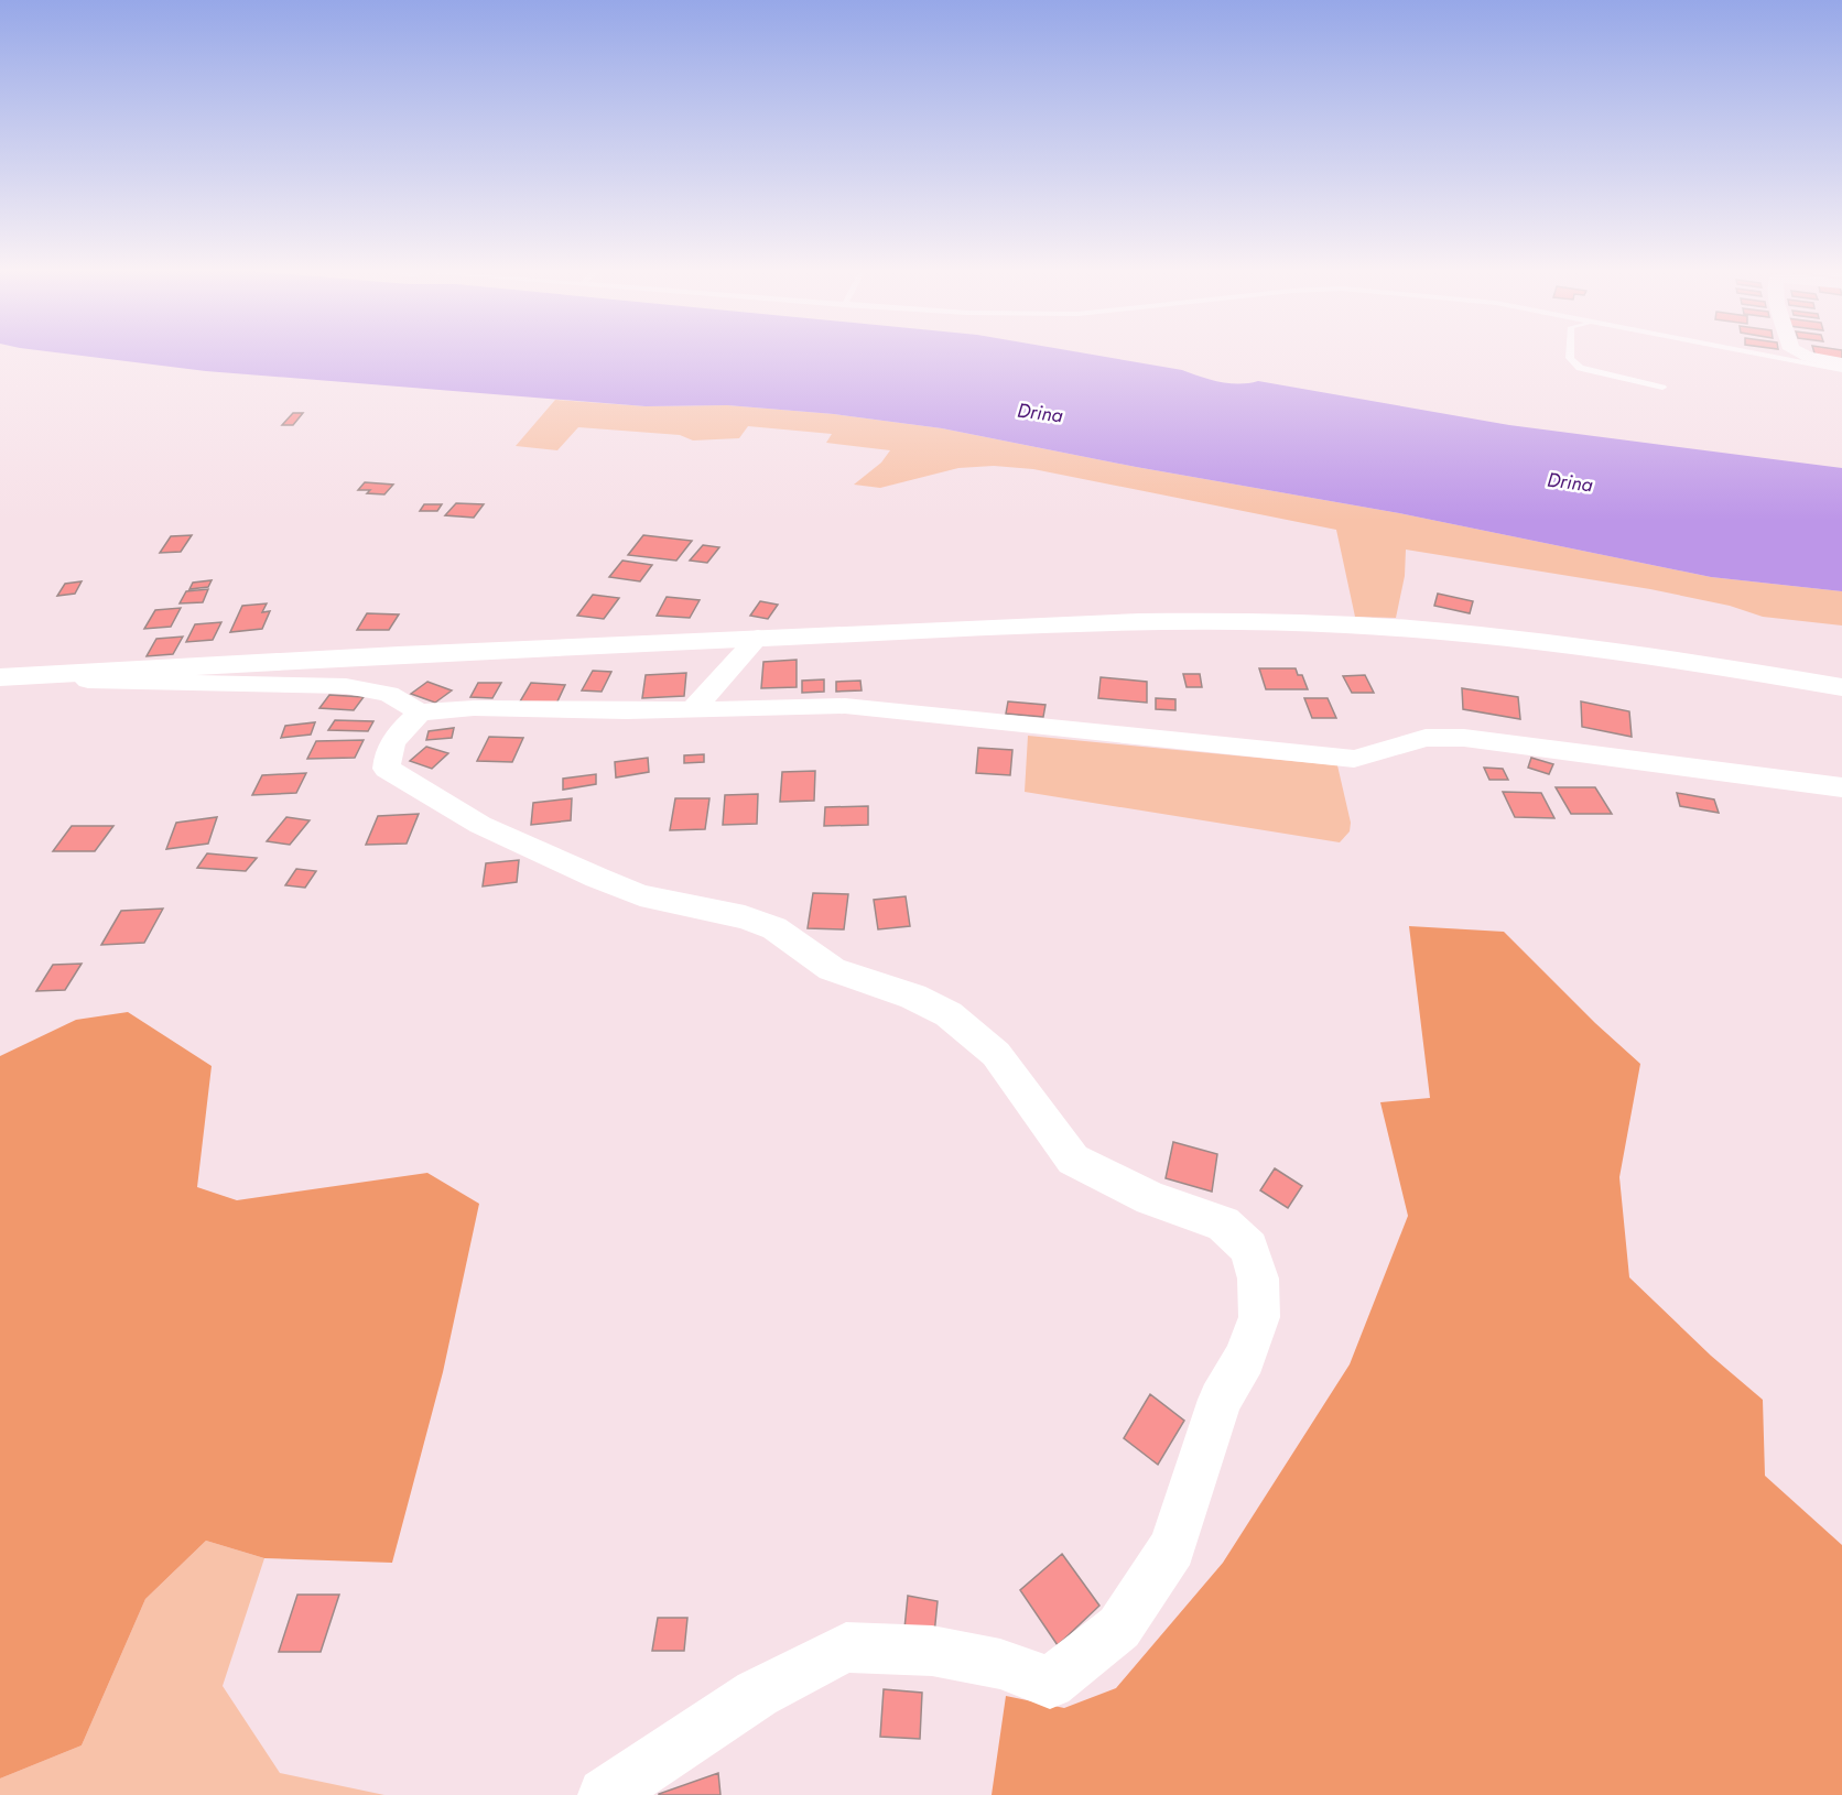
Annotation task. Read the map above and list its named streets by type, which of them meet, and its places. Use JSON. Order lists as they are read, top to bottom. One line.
{"water":["Drina"]}
